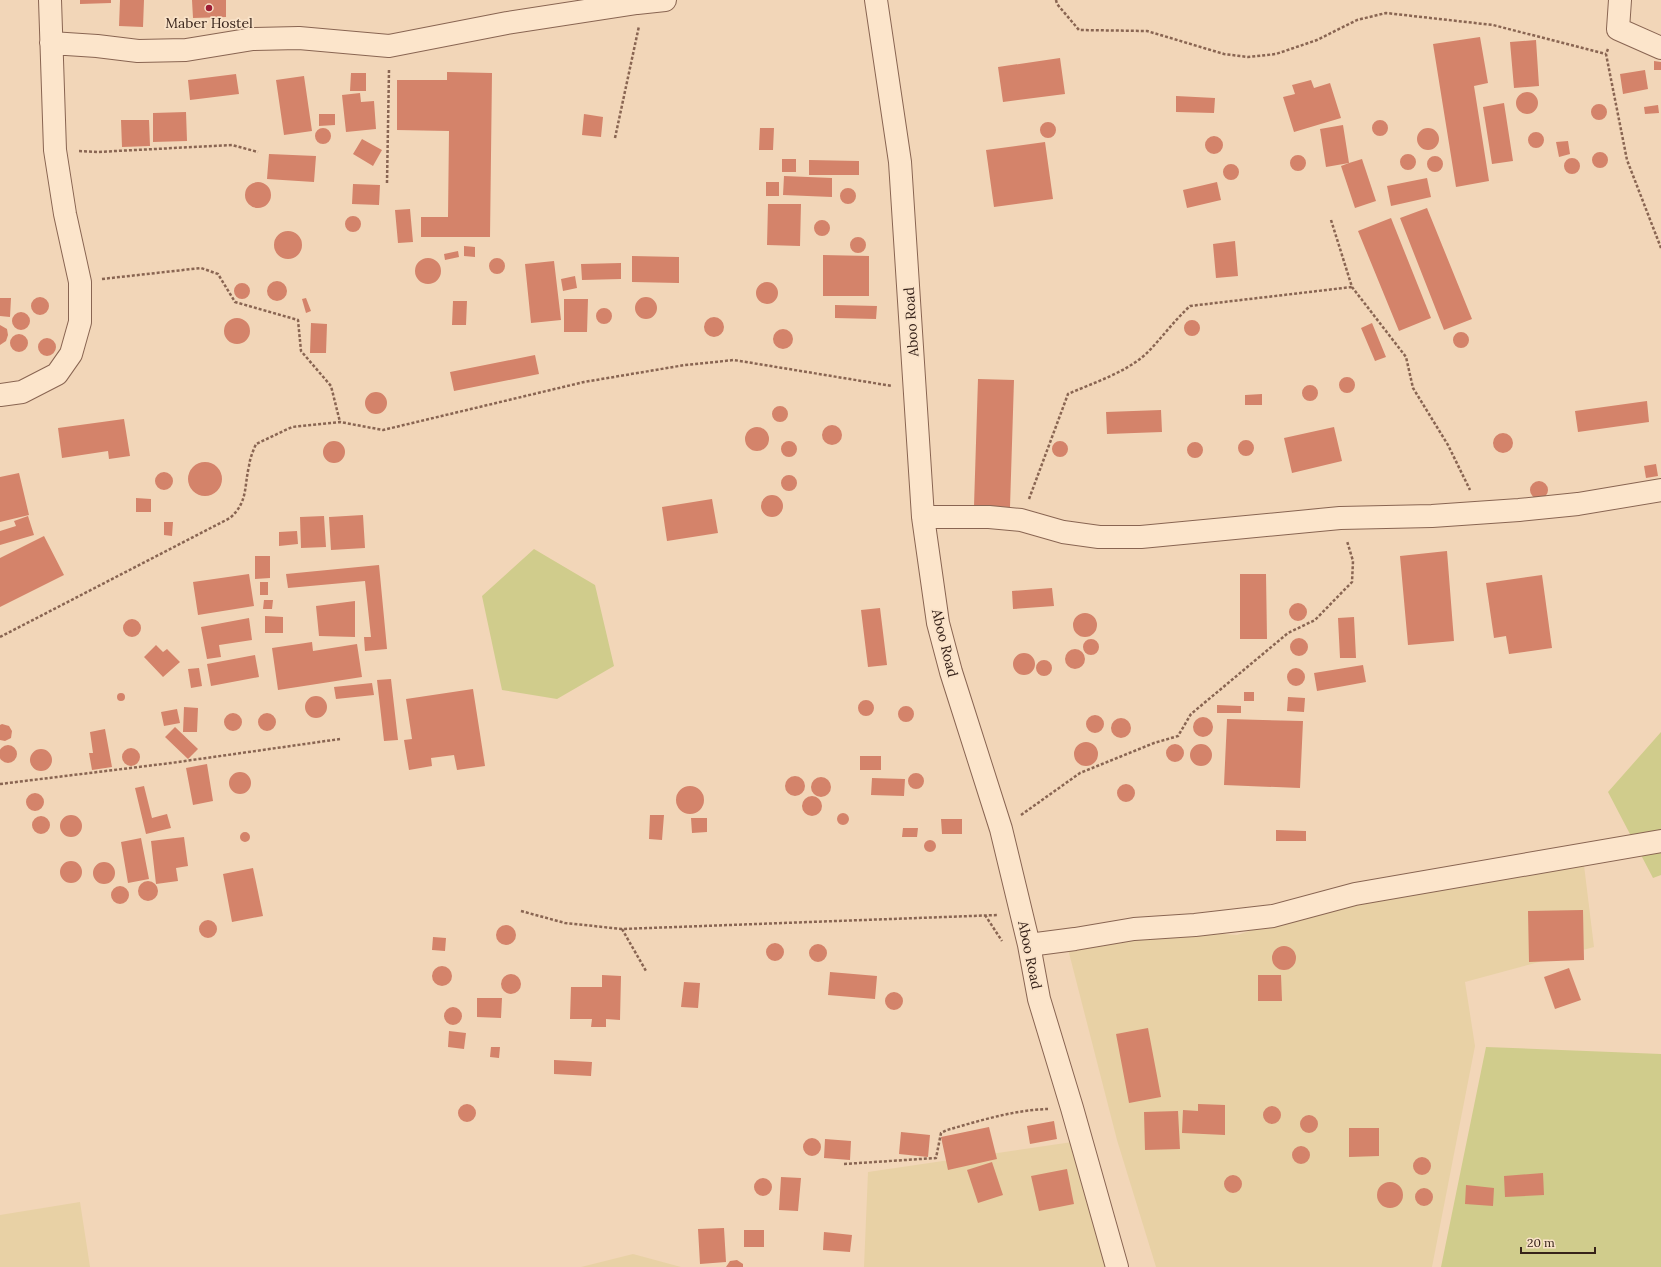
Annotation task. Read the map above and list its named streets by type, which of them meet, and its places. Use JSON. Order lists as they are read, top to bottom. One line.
{"streets":{"street":["Aboo Road"]},"places":["Maber Hostel"],"scale_bar":"20 m"}
